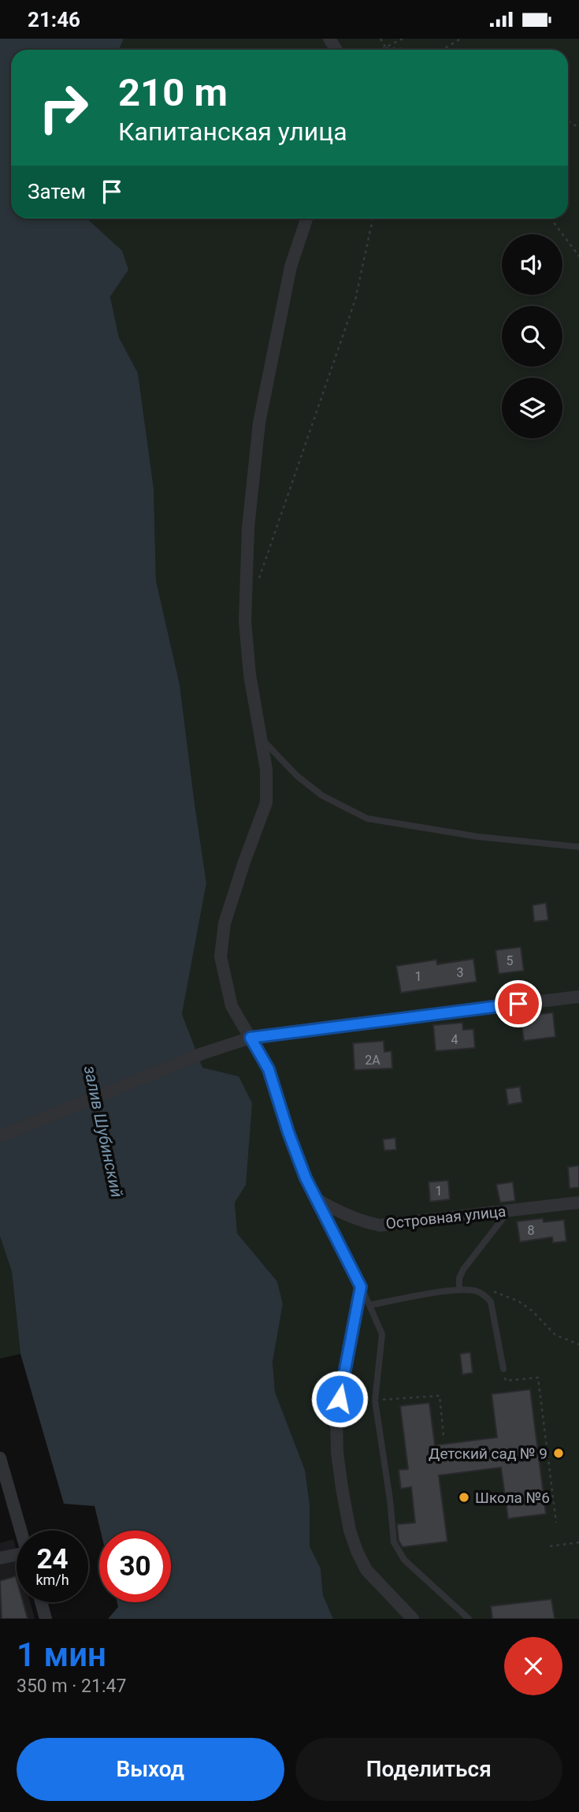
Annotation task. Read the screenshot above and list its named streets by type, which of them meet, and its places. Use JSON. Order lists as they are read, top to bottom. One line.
{"streets":{"street":["Островная улица"]},"water":["залив Шубинский"],"places":["Детский сад № 9","Школа №6"],"house_numbers":["5","3","1","4","2А","1","8"],"page":{"status":"21:46","turn":["210 m","Капитанская улица"],"then":"Затем","speed":"24 km/h","limit":"30","heading":["1 мин","350 m · 21:47"],"buttons":["Выход","Поделиться"]}}
